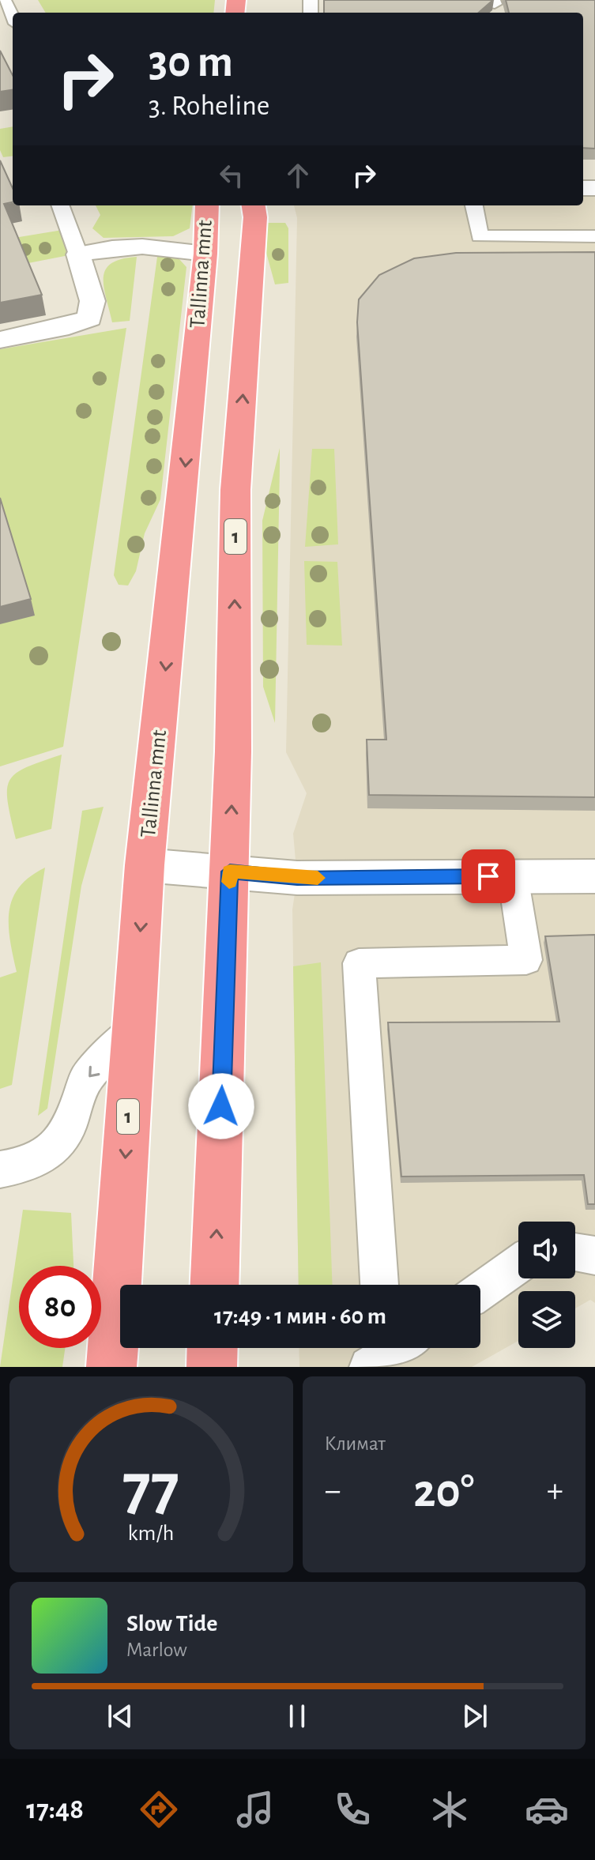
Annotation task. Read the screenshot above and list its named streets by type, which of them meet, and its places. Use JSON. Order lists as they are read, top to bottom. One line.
{"streets":{"highway":["Tallinna mnt","1"]},"page":{"turn":["30 m","3. Roheline"],"limit":"80","trip":"17:49 · 1 мин · 60 m","tile":"Климат","heat":["−","20°","+"],"song":["Slow Tide","Marlow"],"tabs":"17:48","gauge":["77","km/h"]}}
